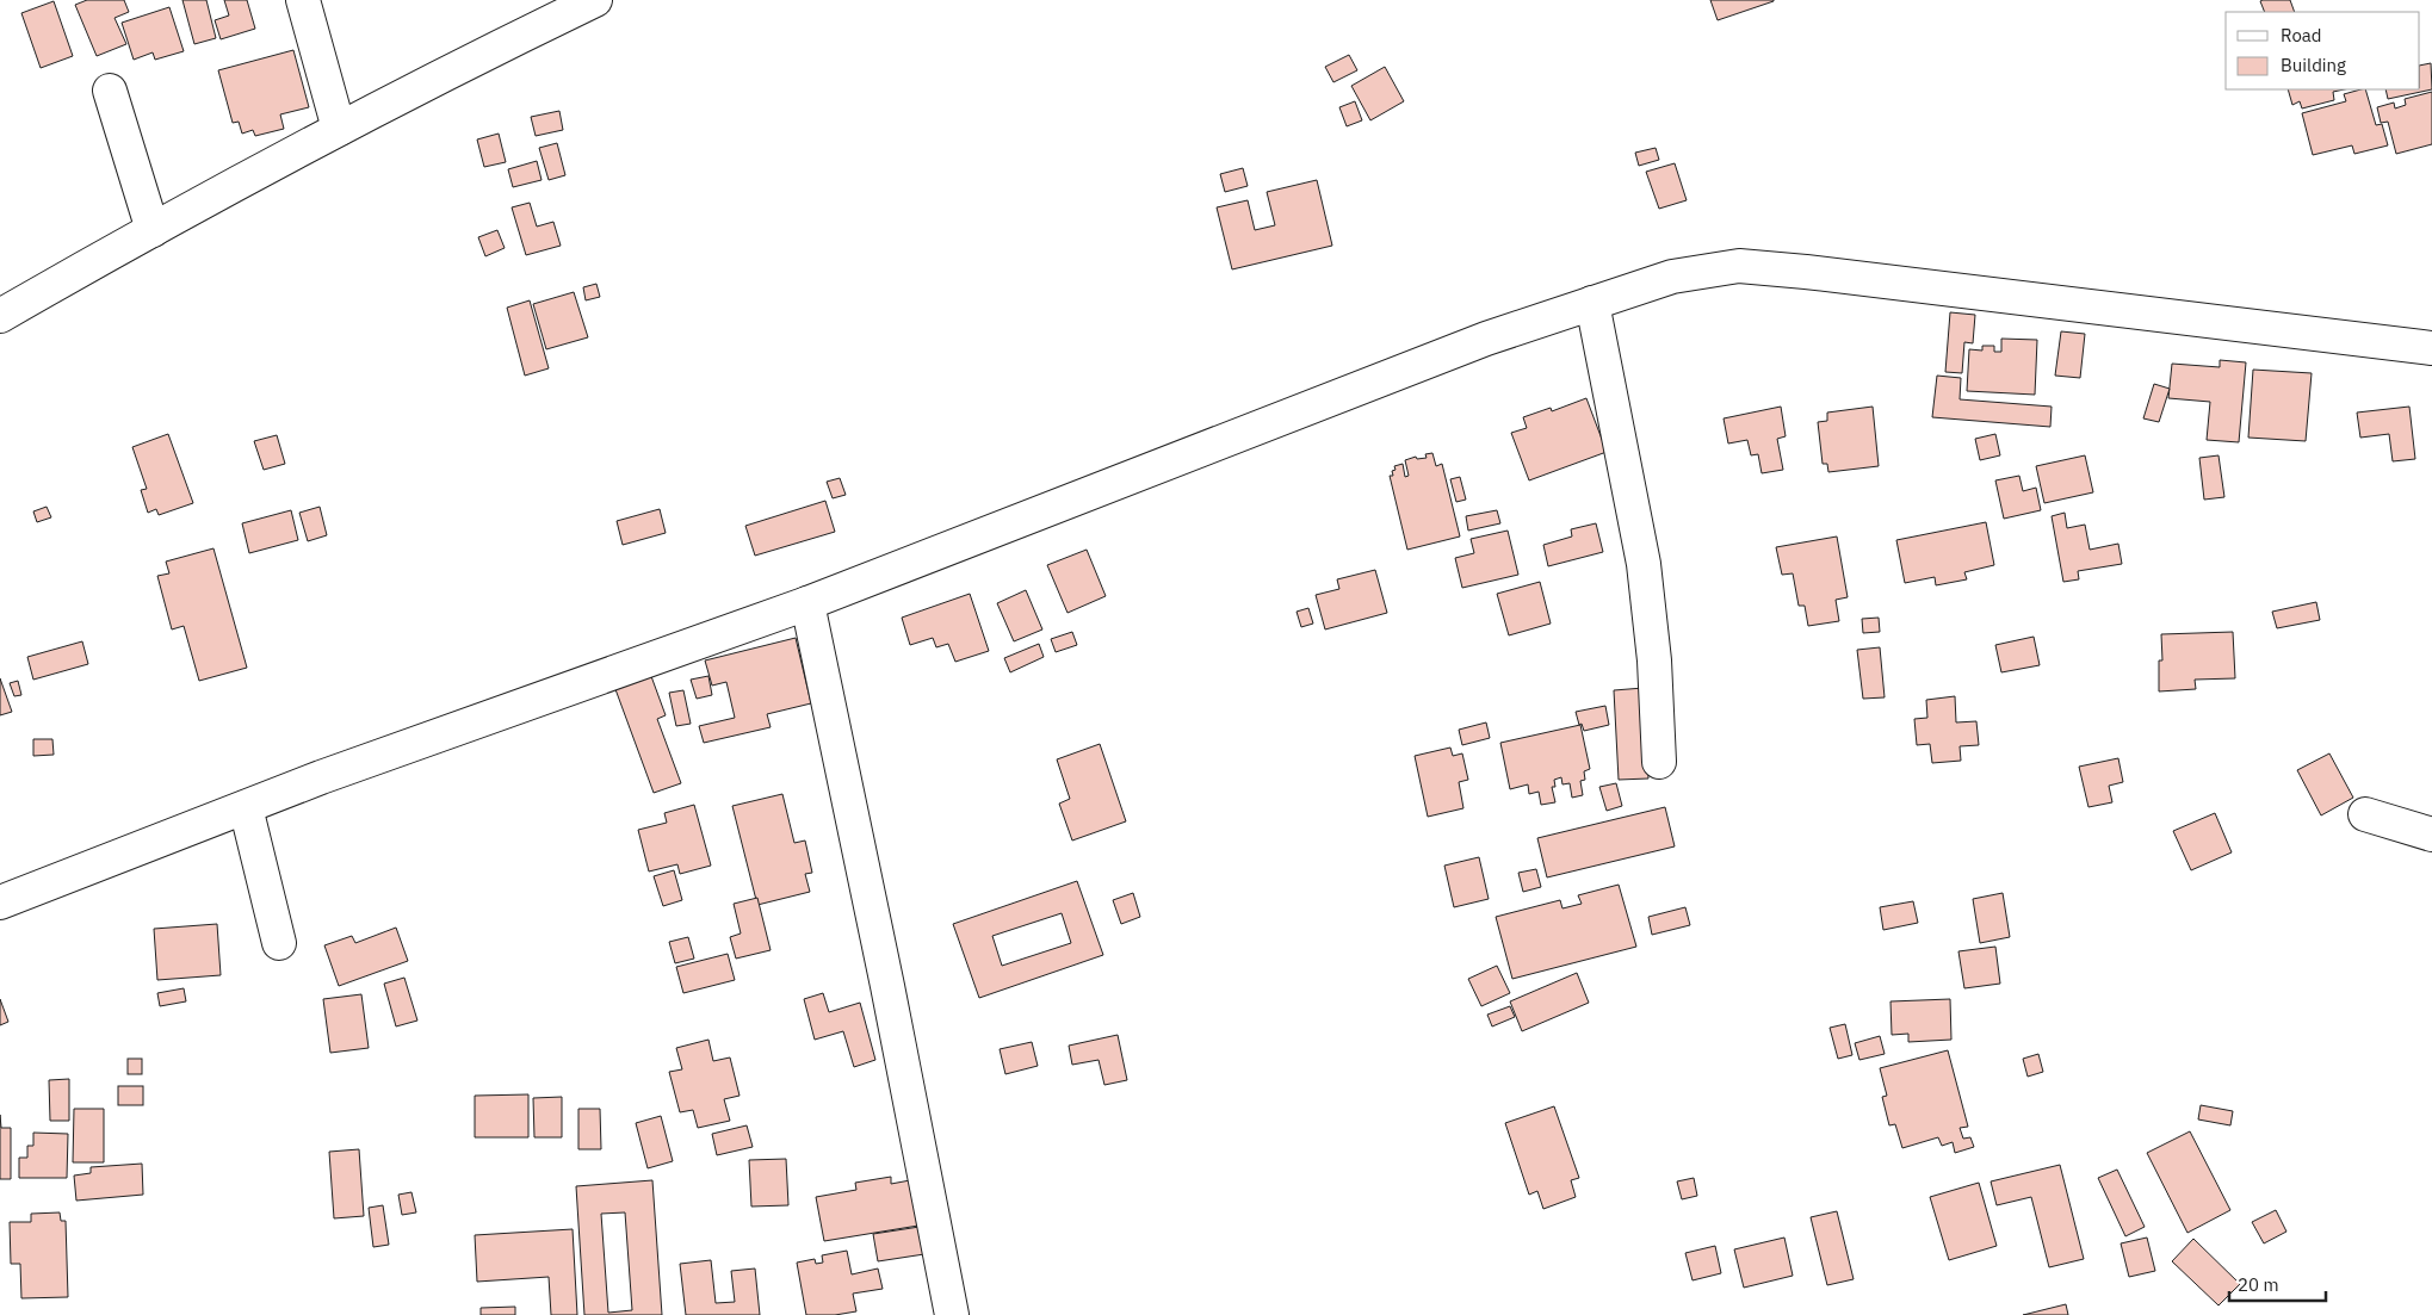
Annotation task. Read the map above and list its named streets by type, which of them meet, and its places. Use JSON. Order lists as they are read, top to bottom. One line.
{"legend":["Road","Building"],"scale_bar":"20 m"}
